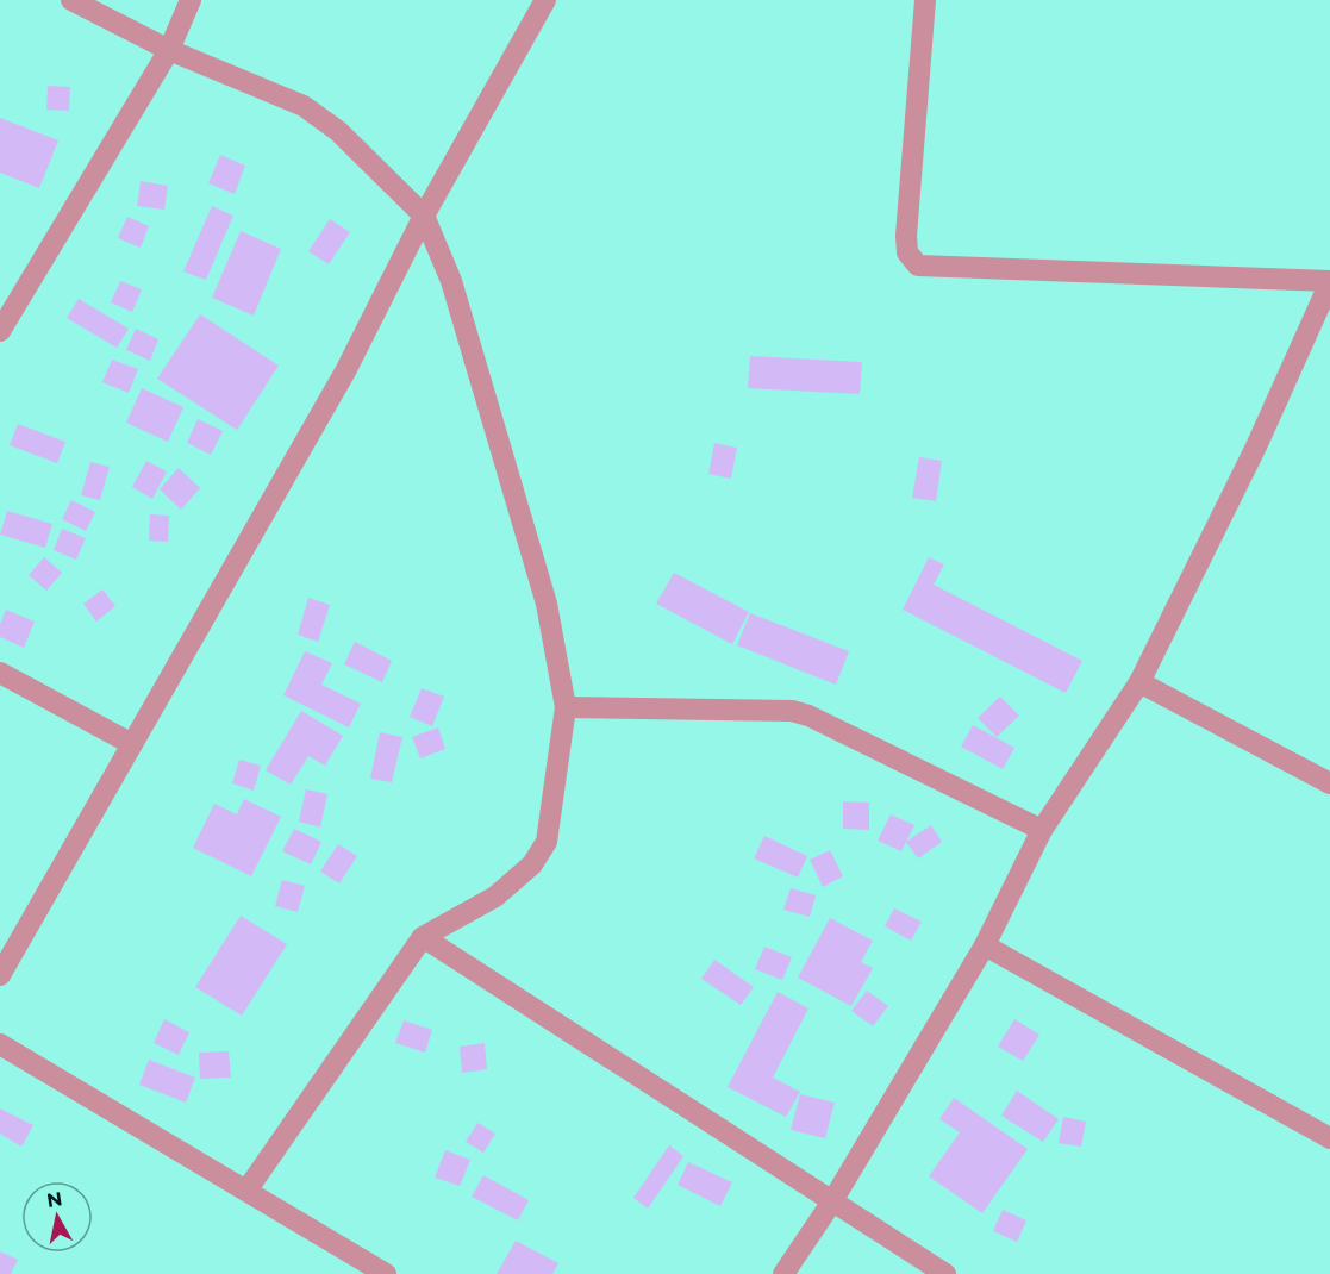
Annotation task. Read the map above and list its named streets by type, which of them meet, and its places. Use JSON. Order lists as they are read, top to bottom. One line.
{"north":"top"}
